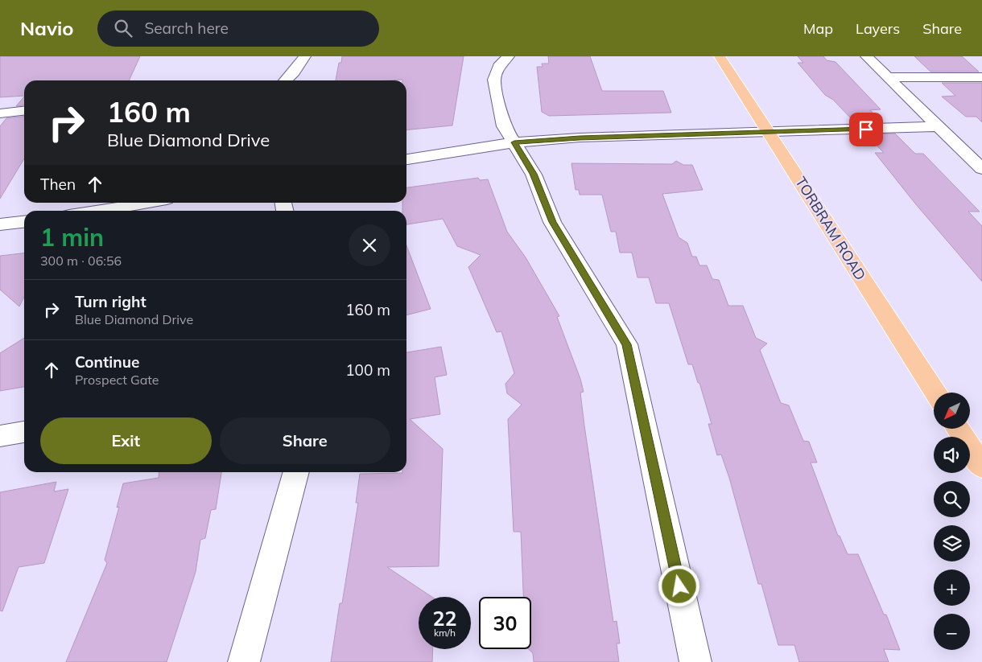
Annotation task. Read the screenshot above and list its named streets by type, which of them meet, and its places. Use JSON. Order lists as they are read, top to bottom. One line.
{"streets":{"main road":["TORBRAM ROAD"]},"north":"bottom left","page":{"header":"Navio","search":"Search here","nav":["Map","Layers","Share"],"turn":["160 m","Blue Diamond Drive"],"then":"Then","heading":["1 min","300 m · 06:56"],"list":[{"name":"Turn right","note":"Blue Diamond Drive","value":"160 m"},{"name":"Continue","note":"Prospect Gate","value":"100 m"}],"map_buttons":["+","−"],"buttons":["Exit","Share"],"speed":"22 km/h","limit":"30"}}
